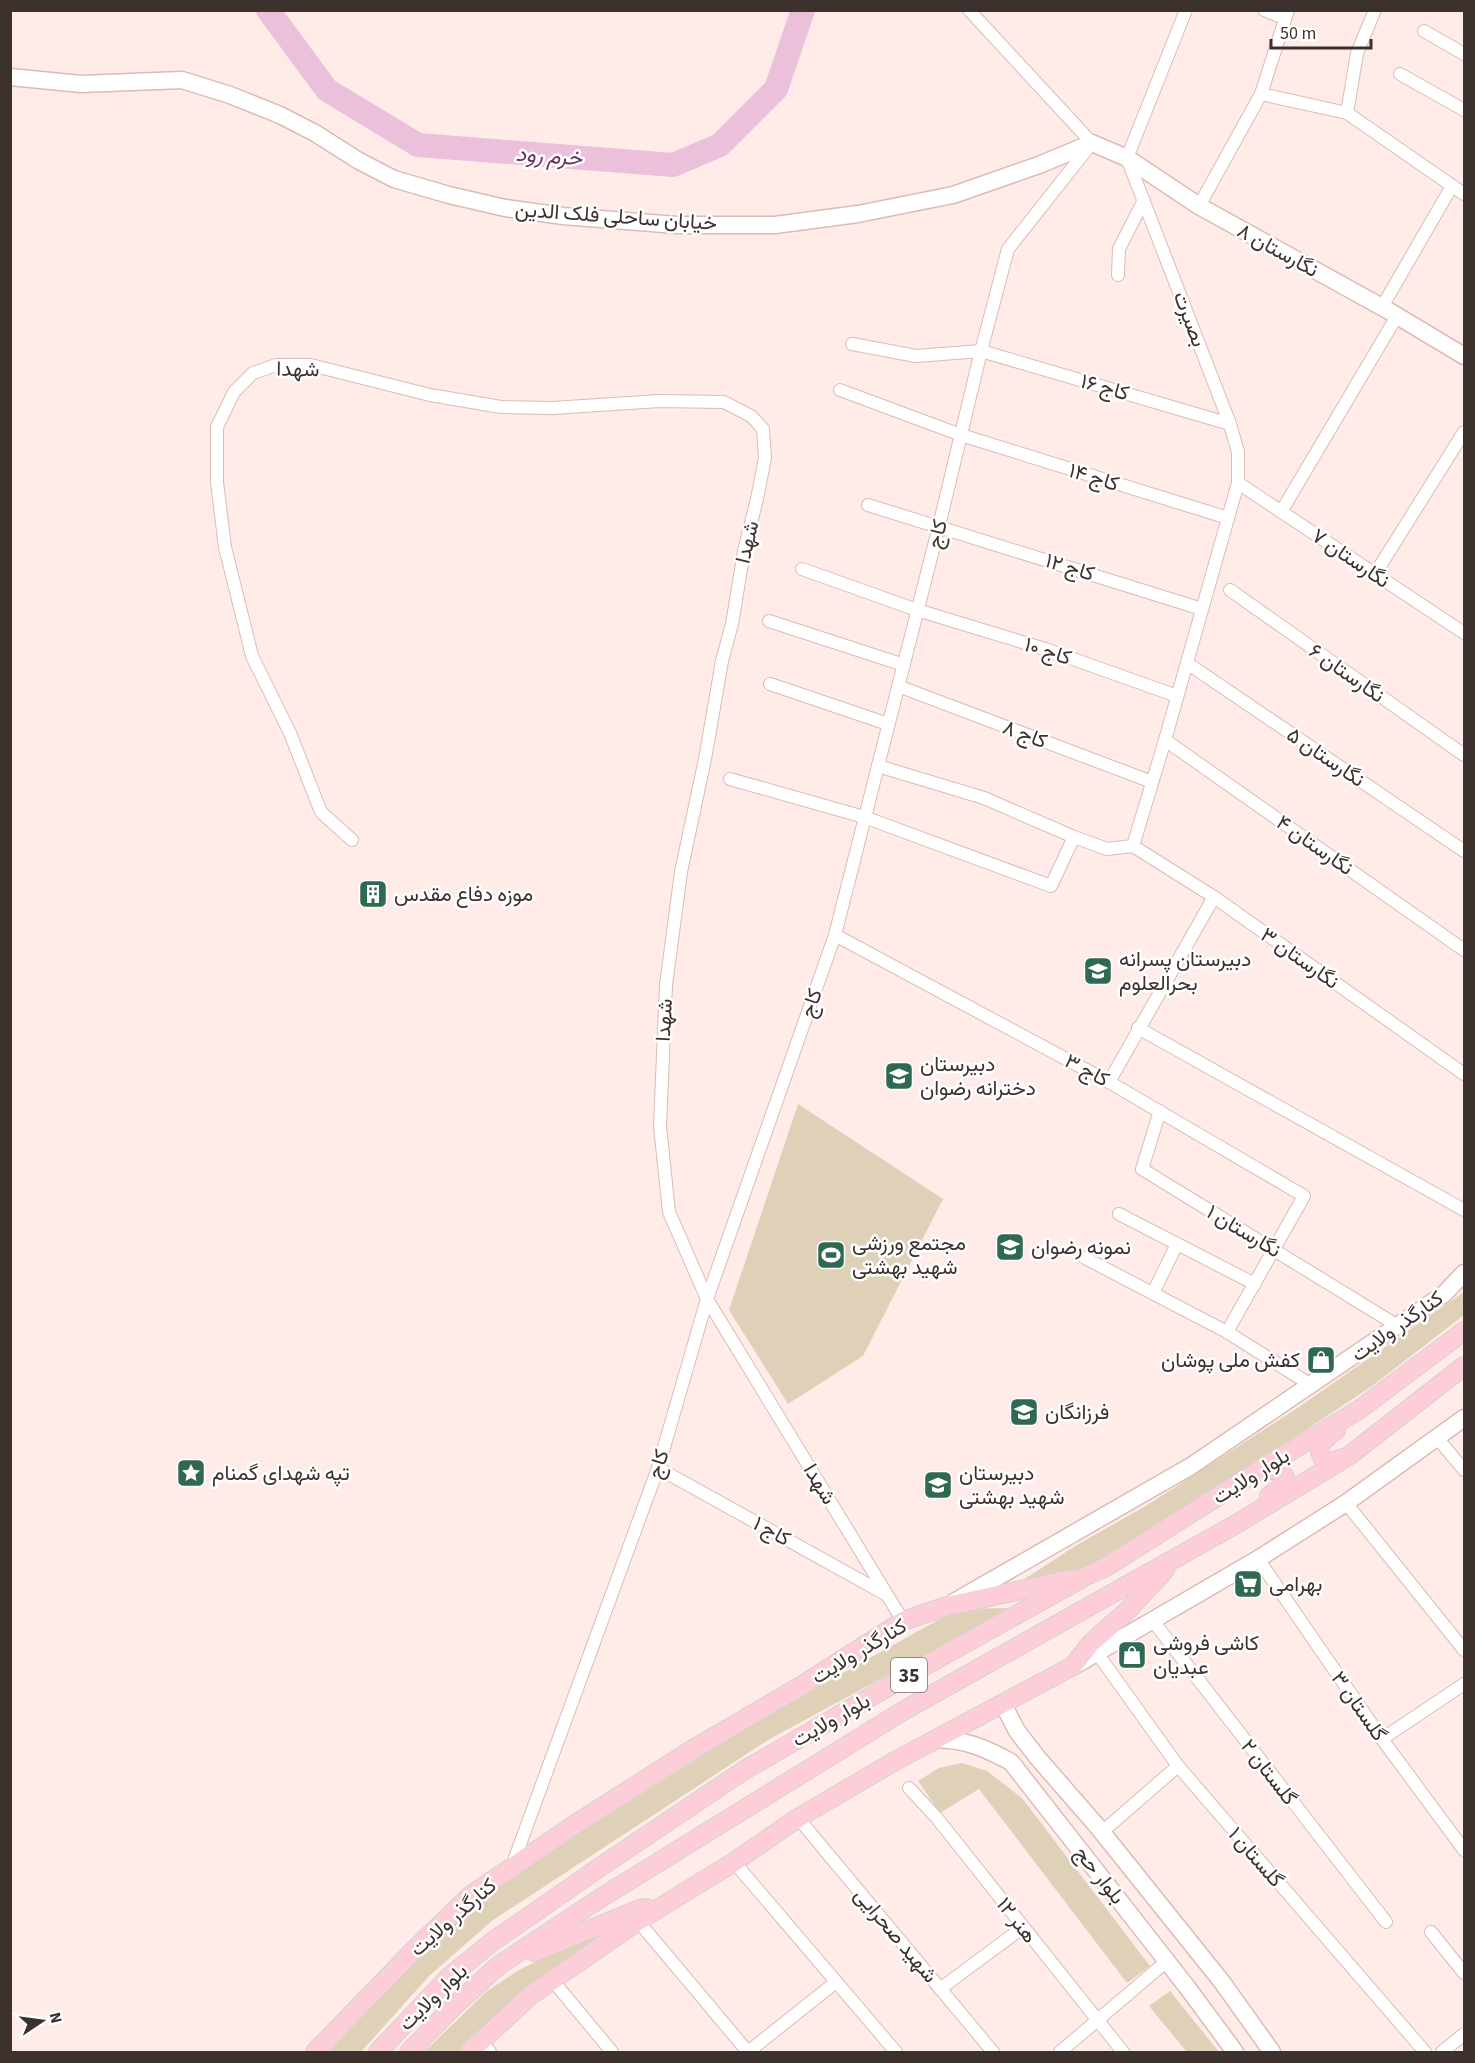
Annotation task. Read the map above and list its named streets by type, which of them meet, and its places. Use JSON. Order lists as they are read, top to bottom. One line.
{"streets":{"main road":["خیابان ساحلی فلک الدین","نگارستان ۸","کنارگذر ولایت","بلوار ولایت","35","بلوار حج"],"street":["بصیرت","شهدا","کاج ۱۶","کاج ۱۴","کاج","نگارستان ۷","کاج ۱۲","کاج ۱۰","نگارستان ۶","کاج ۸","نگارستان ۵","نگارستان ۴","نگارستان ۳","کاج ۳","نگارستان ۱","کاج ۱","گلستان ۳","گلستان ۲","گلستان ۱","هنر ۱۲","شهید صحرایی"]},"crossings":[["خیابان ساحلی فلک الدین","نگارستان ۸"],["خیابان ساحلی فلک الدین","کاج"],["نگارستان ۸","بصیرت"],["نگارستان ۸","کاج"],["بصیرت","کاج ۱۶"],["بصیرت","کاج ۱۴"],["بصیرت","نگارستان ۷"],["بصیرت","کاج ۱۲"],["بصیرت","کاج ۱۰"],["بصیرت","کاج ۸"],["بصیرت","نگارستان ۵"],["بصیرت","نگارستان ۴"],["بصیرت","نگارستان ۳"],["شهدا","کاج"],["شهدا","کنارگذر ولایت"],["شهدا","کاج ۱"],["کاج ۱۶","کاج"],["کاج ۱۴","کاج"],["کاج","کاج ۱۲"],["کاج","کاج ۱۰"],["کاج","کاج ۸"],["کاج","کاج ۳"],["کاج","کنارگذر ولایت"],["کاج","کاج ۱"],["کاج ۳","نگارستان ۱"],["نگارستان ۱","کنارگذر ولایت"]],"water":["خرم رود"],"places":{"building":["موزه دفاع مقدس"],"school or university":["دبیرستان پسرانه بحرالعلوم","دبیرستان دخترانه رضوان","نمونه رضوان","فرزانگان","دبیرستان شهید بهشتی"],"sports":["مجتمع ورزشی شهید بهشتی"],"shop":["کفش ملی پوشان","کاشی فروشی عبدیان"],"place":["تپه شهدای گمنام"],"supermarket":["بهرامی"]},"scale_bar":"50 m","north":"right"}
